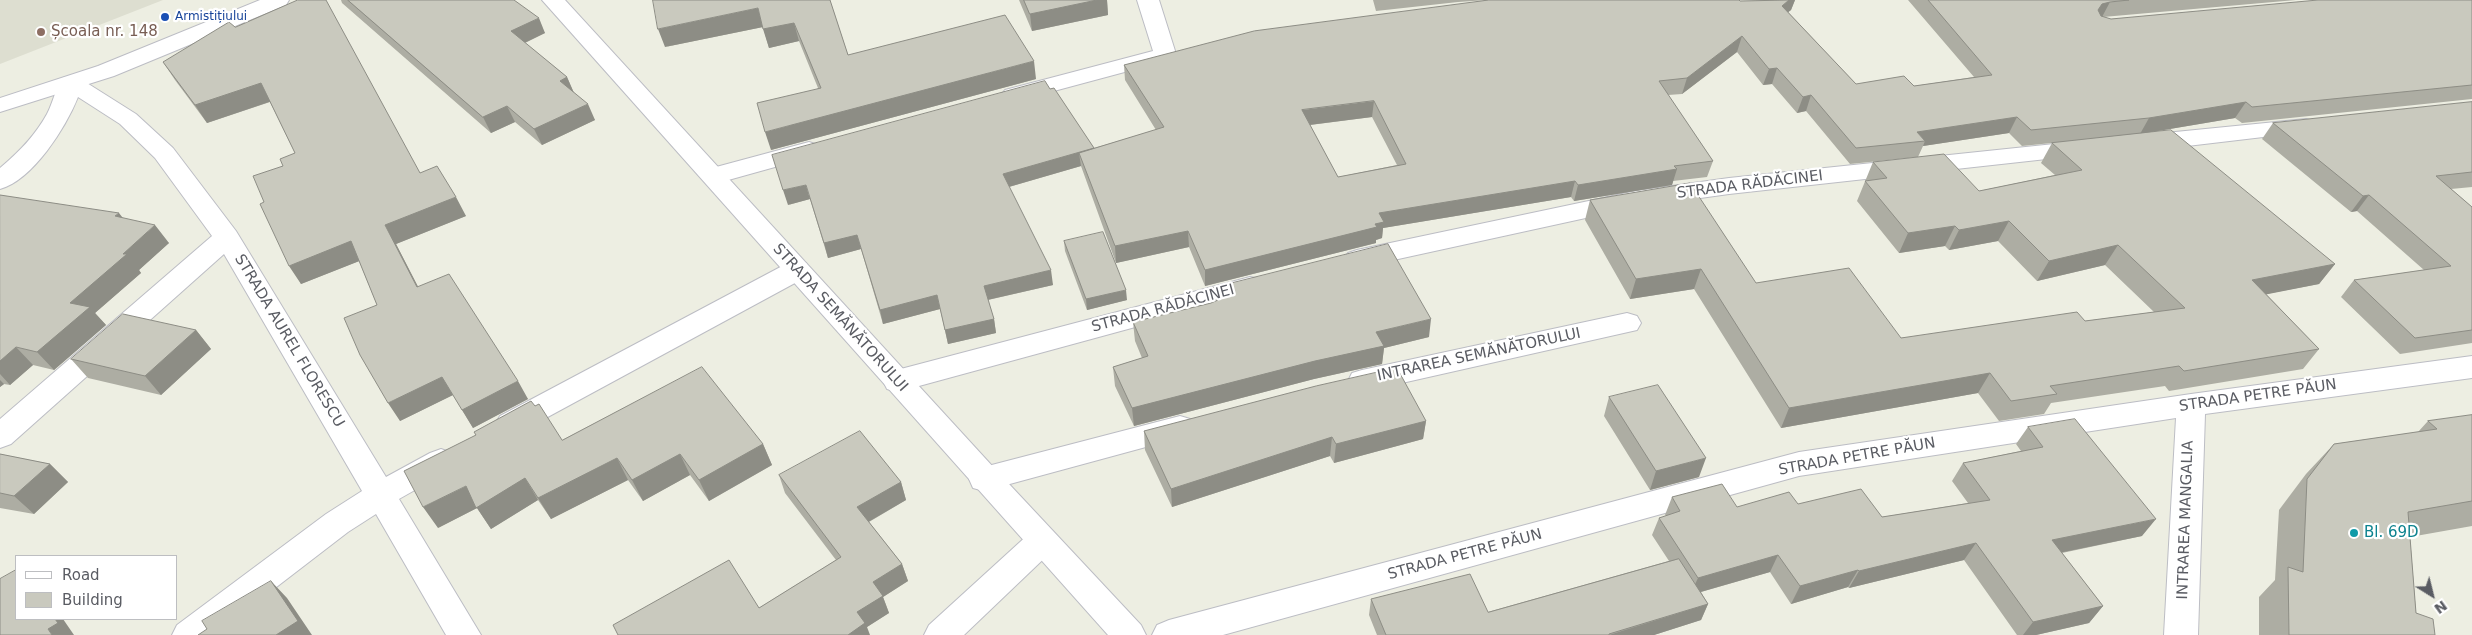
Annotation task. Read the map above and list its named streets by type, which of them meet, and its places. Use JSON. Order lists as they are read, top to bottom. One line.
{"streets":{"street":["STRADA RĂDĂCINEI","STRADA SEMĂNĂTORULUI","STRADA AUREL FLORESCU","INTRAREA SEMĂNĂTORULUI","STRADA PETRE PĂUN","INTRAREA MANGALIA"]},"crossings":[["STRADA RĂDĂCINEI","STRADA SEMĂNĂTORULUI"],["STRADA PETRE PĂUN","INTRAREA MANGALIA"]],"places":["Armistițiului","Școala nr. 148","Bl. 69D"],"legend":["Road","Building"],"north":"bottom right"}
